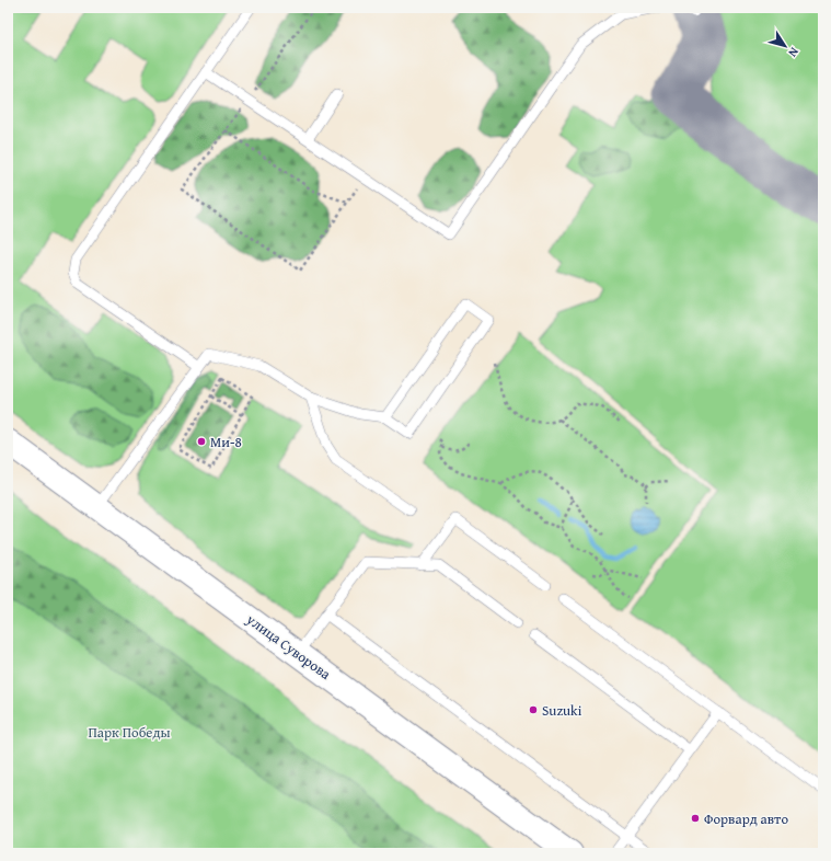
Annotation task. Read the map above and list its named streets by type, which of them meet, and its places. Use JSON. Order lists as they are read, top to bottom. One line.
{"streets":{"main road":["улица Суворова"]},"parks":["Парк Победы"],"places":["Ми-8","Suzuki","Форвард авто"],"north":"bottom right"}
